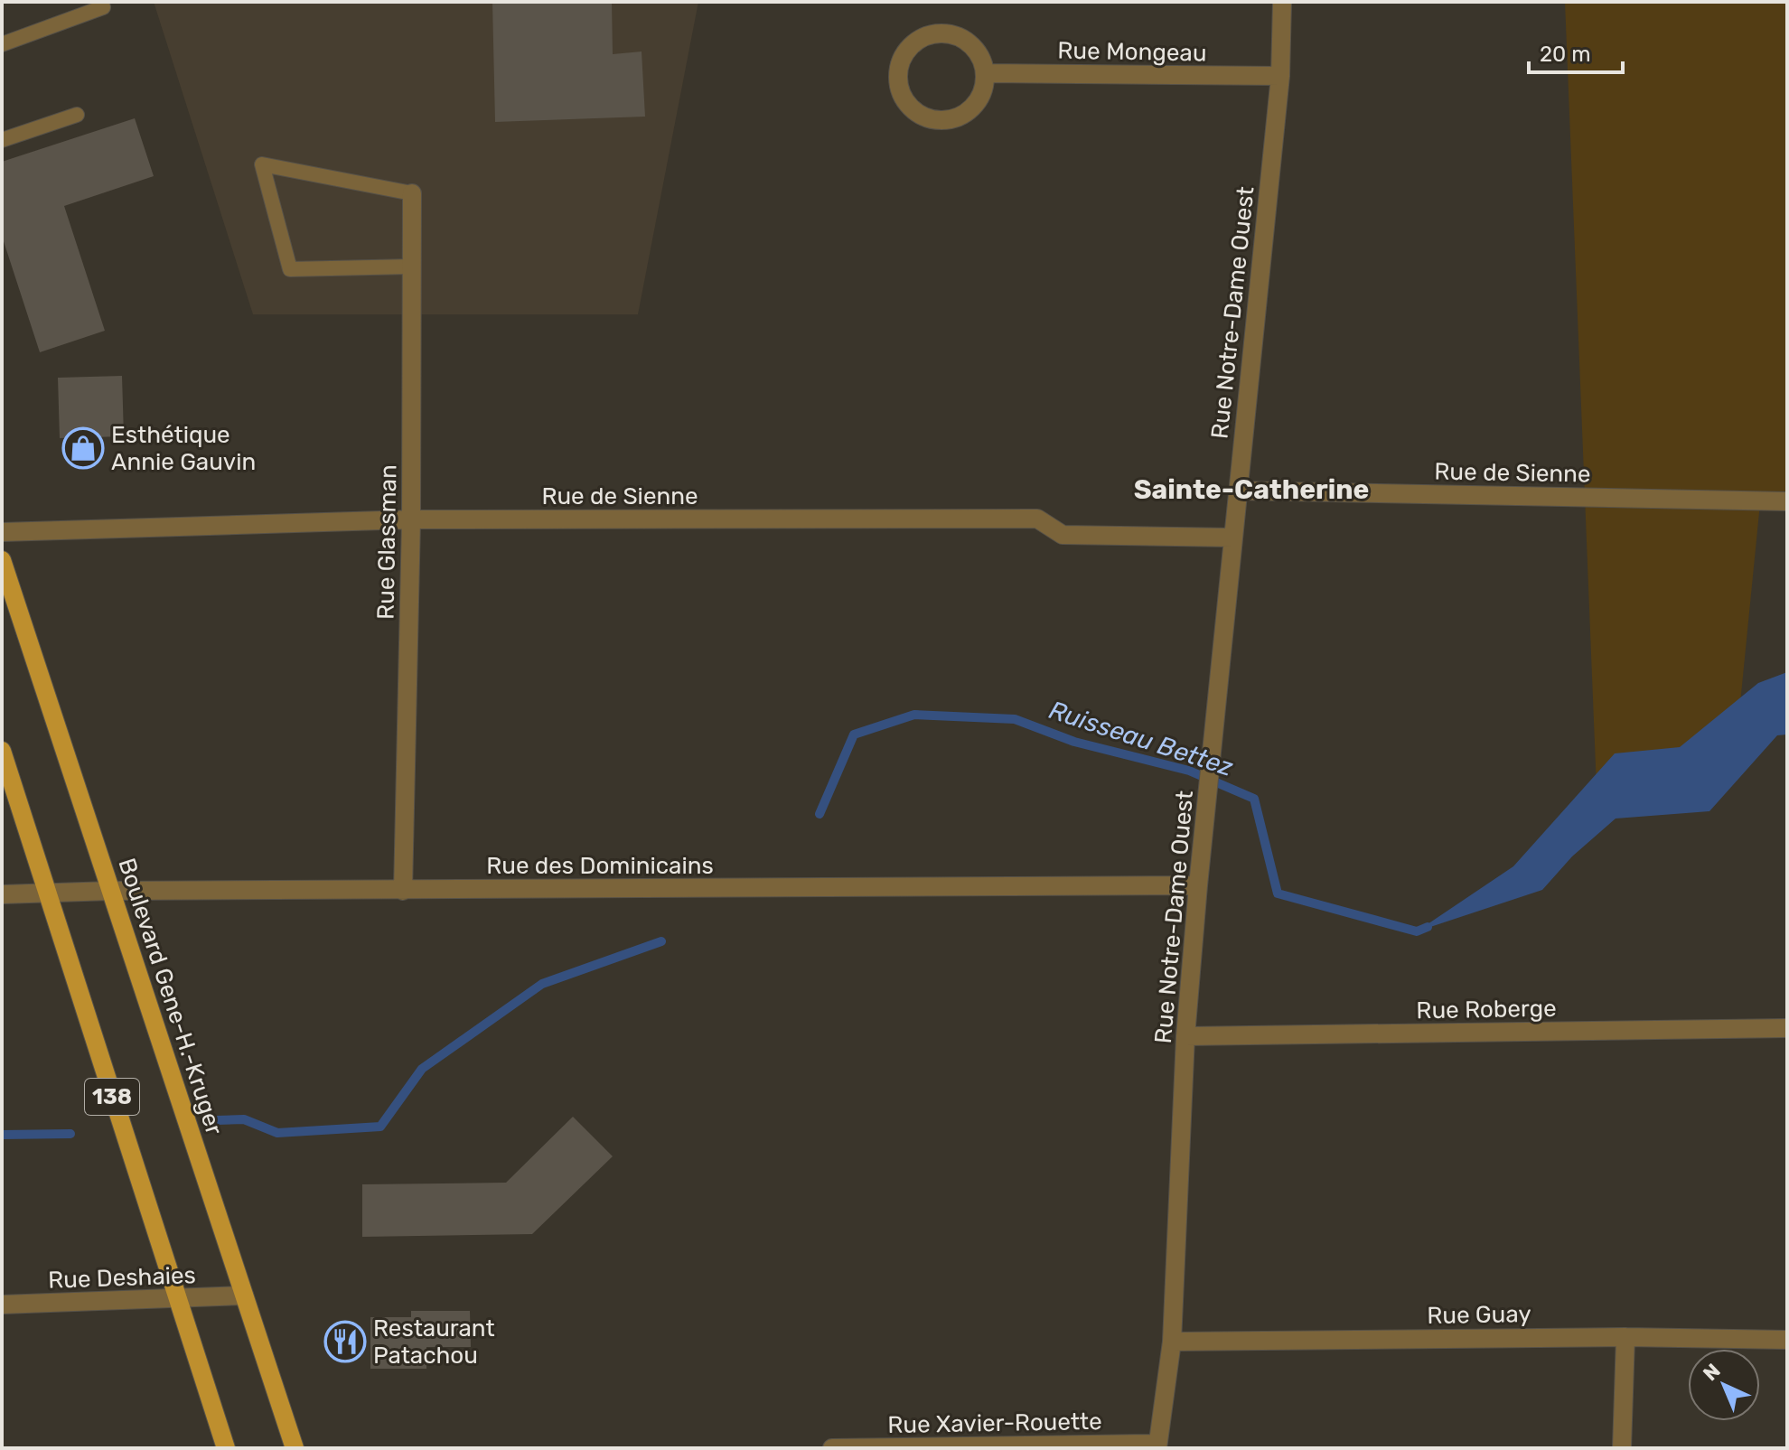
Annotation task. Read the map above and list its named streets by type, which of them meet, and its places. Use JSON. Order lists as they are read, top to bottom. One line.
{"streets":{"main road":["Boulevard Gene-H.-Kruger","138"],"street":["Rue Mongeau","Rue Notre-Dame Ouest","Rue de Sienne","Rue Glassman","Rue des Dominicains","Rue Roberge","Rue Deshaies","Rue Guay","Rue Xavier-Rouette"]},"crossings":[["Rue Mongeau","Rue Notre-Dame Ouest"],["Rue Notre-Dame Ouest","Rue de Sienne"],["Rue Notre-Dame Ouest","Rue des Dominicains"],["Rue Notre-Dame Ouest","Rue Roberge"],["Rue Notre-Dame Ouest","Rue Guay"],["Rue Notre-Dame Ouest","Rue Xavier-Rouette"],["Rue de Sienne","Rue Glassman"],["Rue Glassman","Rue des Dominicains"],["Rue des Dominicains","Boulevard Gene-H.-Kruger"],["Rue des Dominicains","138"],["Boulevard Gene-H.-Kruger","Rue Deshaies"],["138","Rue Deshaies"]],"districts":["Sainte-Catherine"],"water":["Ruisseau Bettez"],"places":{"shop":["Esthétique Annie Gauvin"],"restaurant":["Restaurant Patachou"]},"scale_bar":"20 m","north":"top left"}
